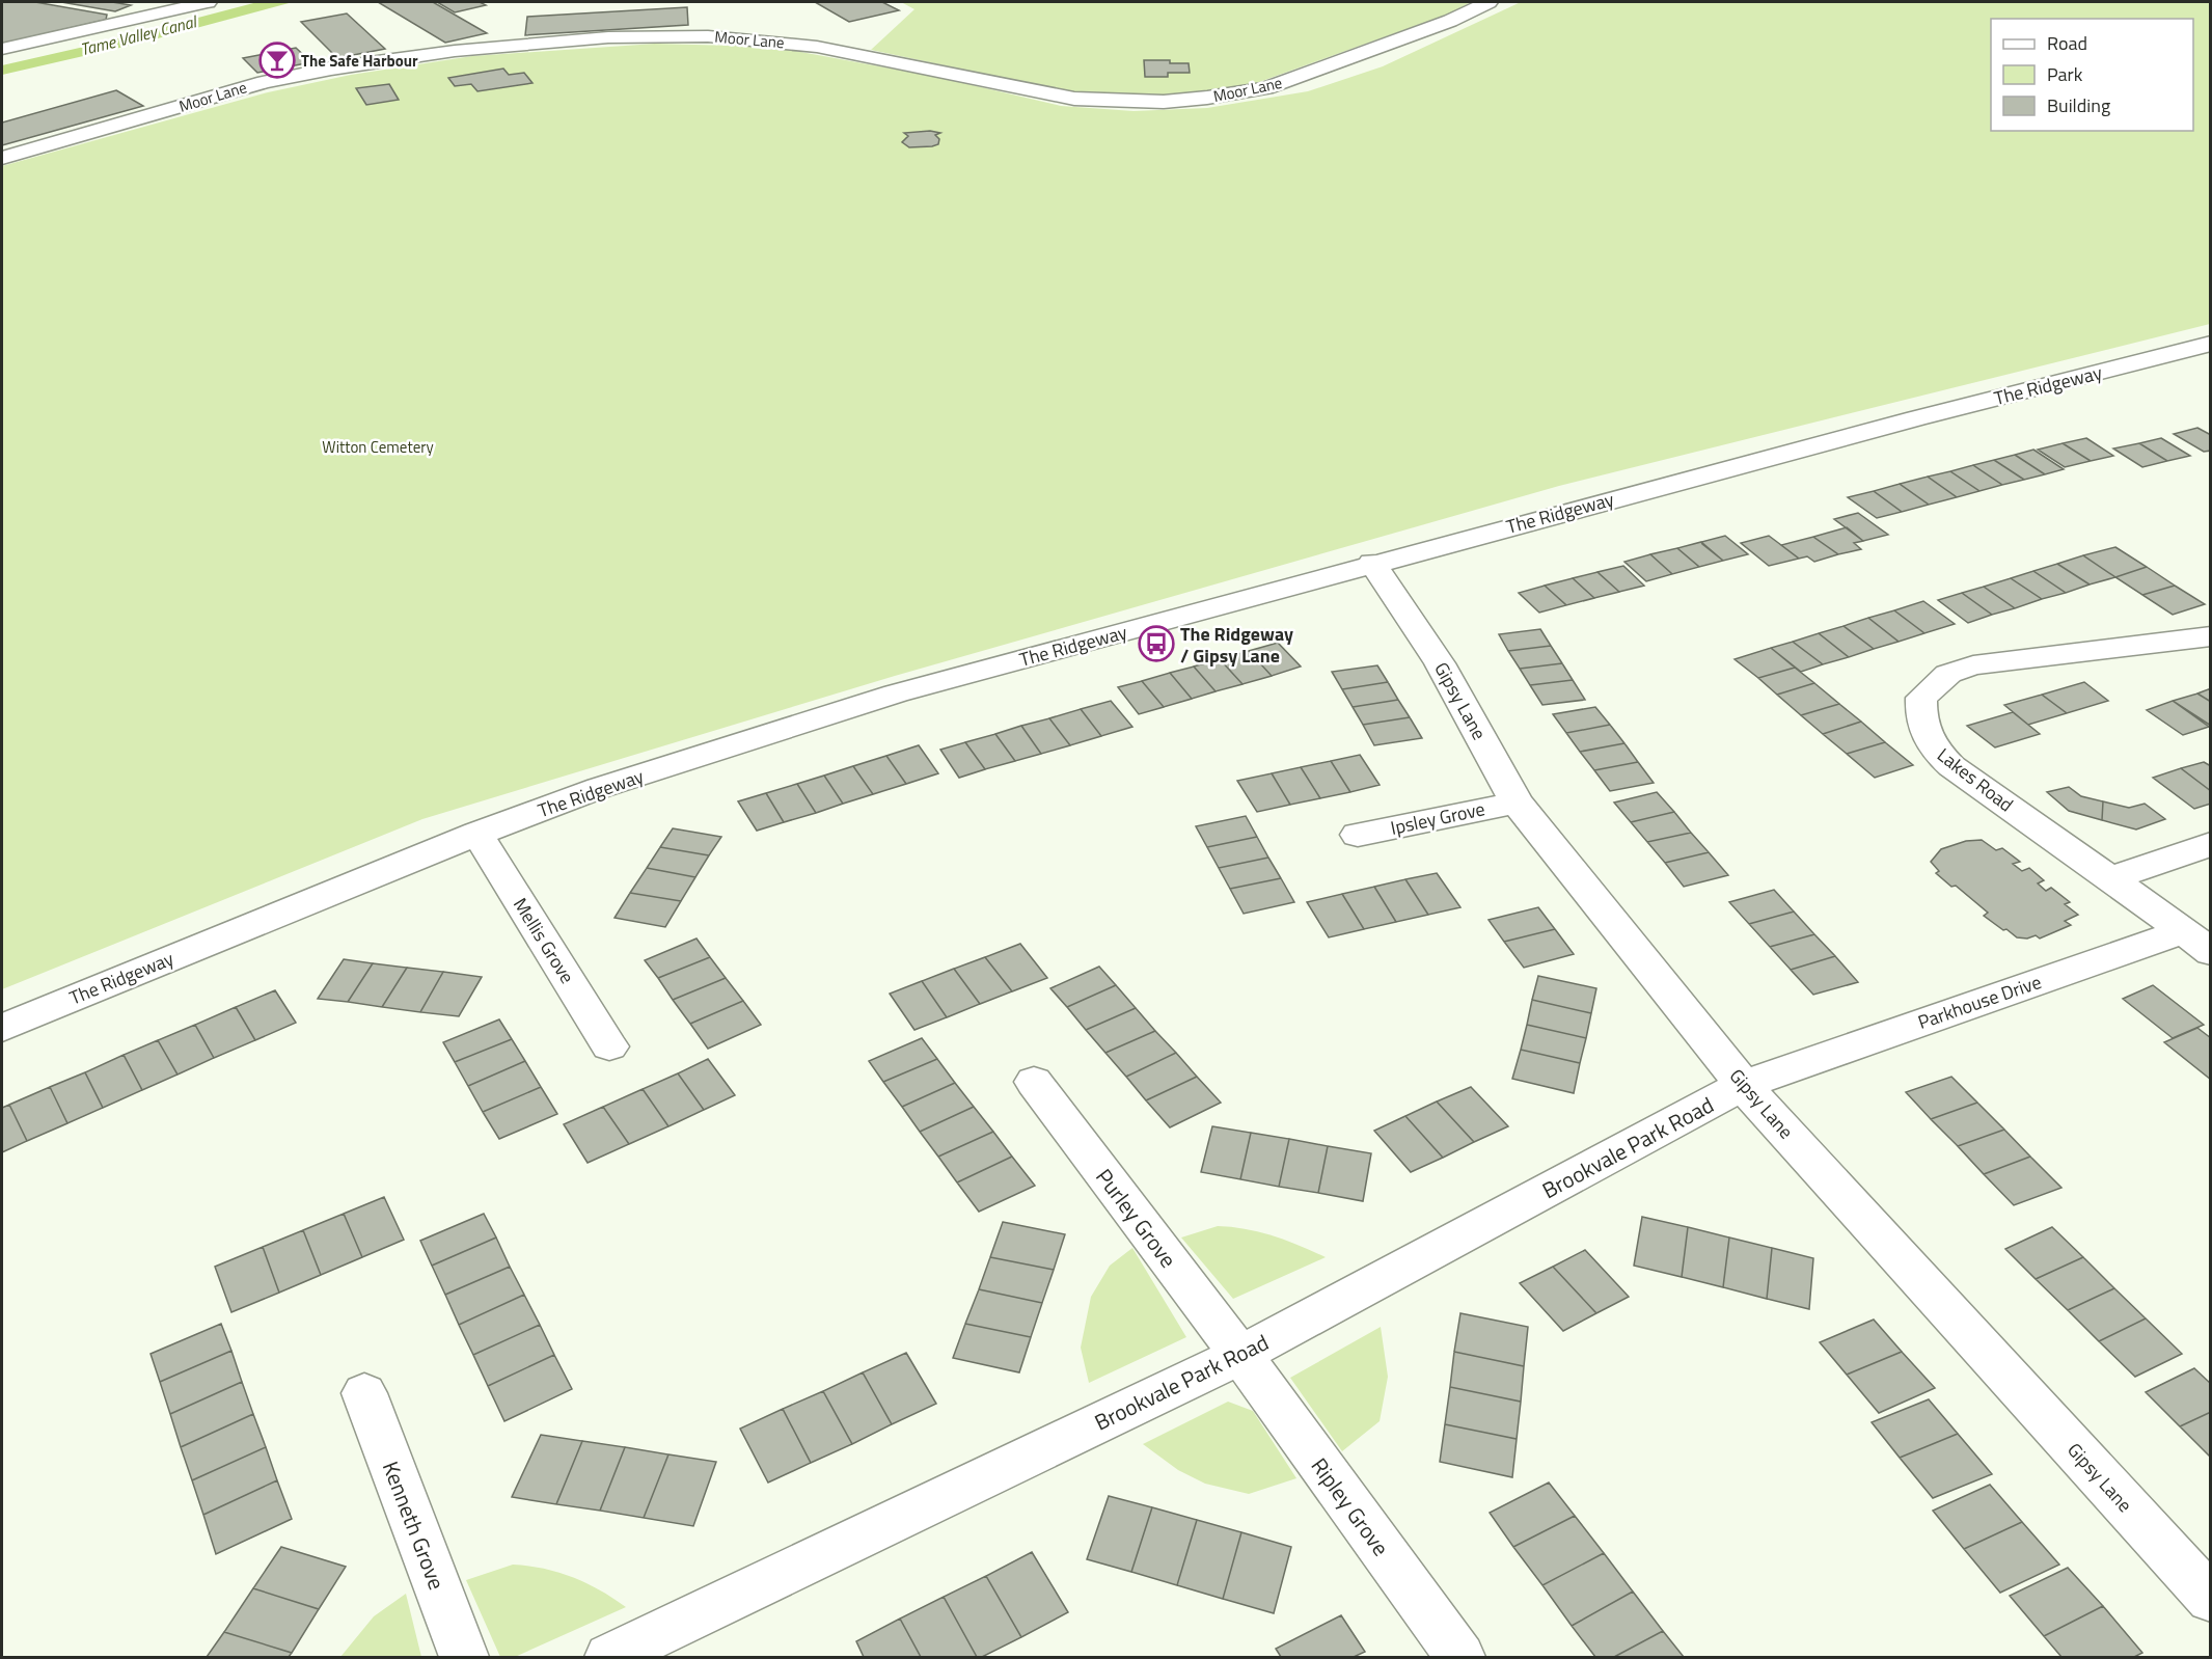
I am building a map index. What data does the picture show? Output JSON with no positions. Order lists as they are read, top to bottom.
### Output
{
  "streets": {
    "street": [
      "Moor Lane",
      "The Ridgeway",
      "Gipsy Lane",
      "Lakes Road",
      "Ipsley Grove",
      "Mellis Grove",
      "Parkhouse Drive",
      "Brookvale Park Road",
      "Purley Grove",
      "Ripley Grove",
      "Kenneth Grove"
    ]
  },
  "crossings": [
    ["The Ridgeway", "Gipsy Lane"],
    ["The Ridgeway", "Mellis Grove"],
    ["Gipsy Lane", "Ipsley Grove"],
    ["Gipsy Lane", "Parkhouse Drive"],
    ["Gipsy Lane", "Brookvale Park Road"],
    ["Lakes Road", "Parkhouse Drive"],
    ["Parkhouse Drive", "Brookvale Park Road"],
    ["Brookvale Park Road", "Purley Grove"],
    ["Brookvale Park Road", "Ripley Grove"],
    ["Purley Grove", "Ripley Grove"]
  ],
  "water": ["Tame Valley Canal"],
  "parks": ["Witton Cemetery"],
  "places": {
    "bar": ["The Safe Harbour"],
    "bus stop": ["The Ridgeway / Gipsy Lane"]
  },
  "legend": ["Road", "Park", "Building"]
}
